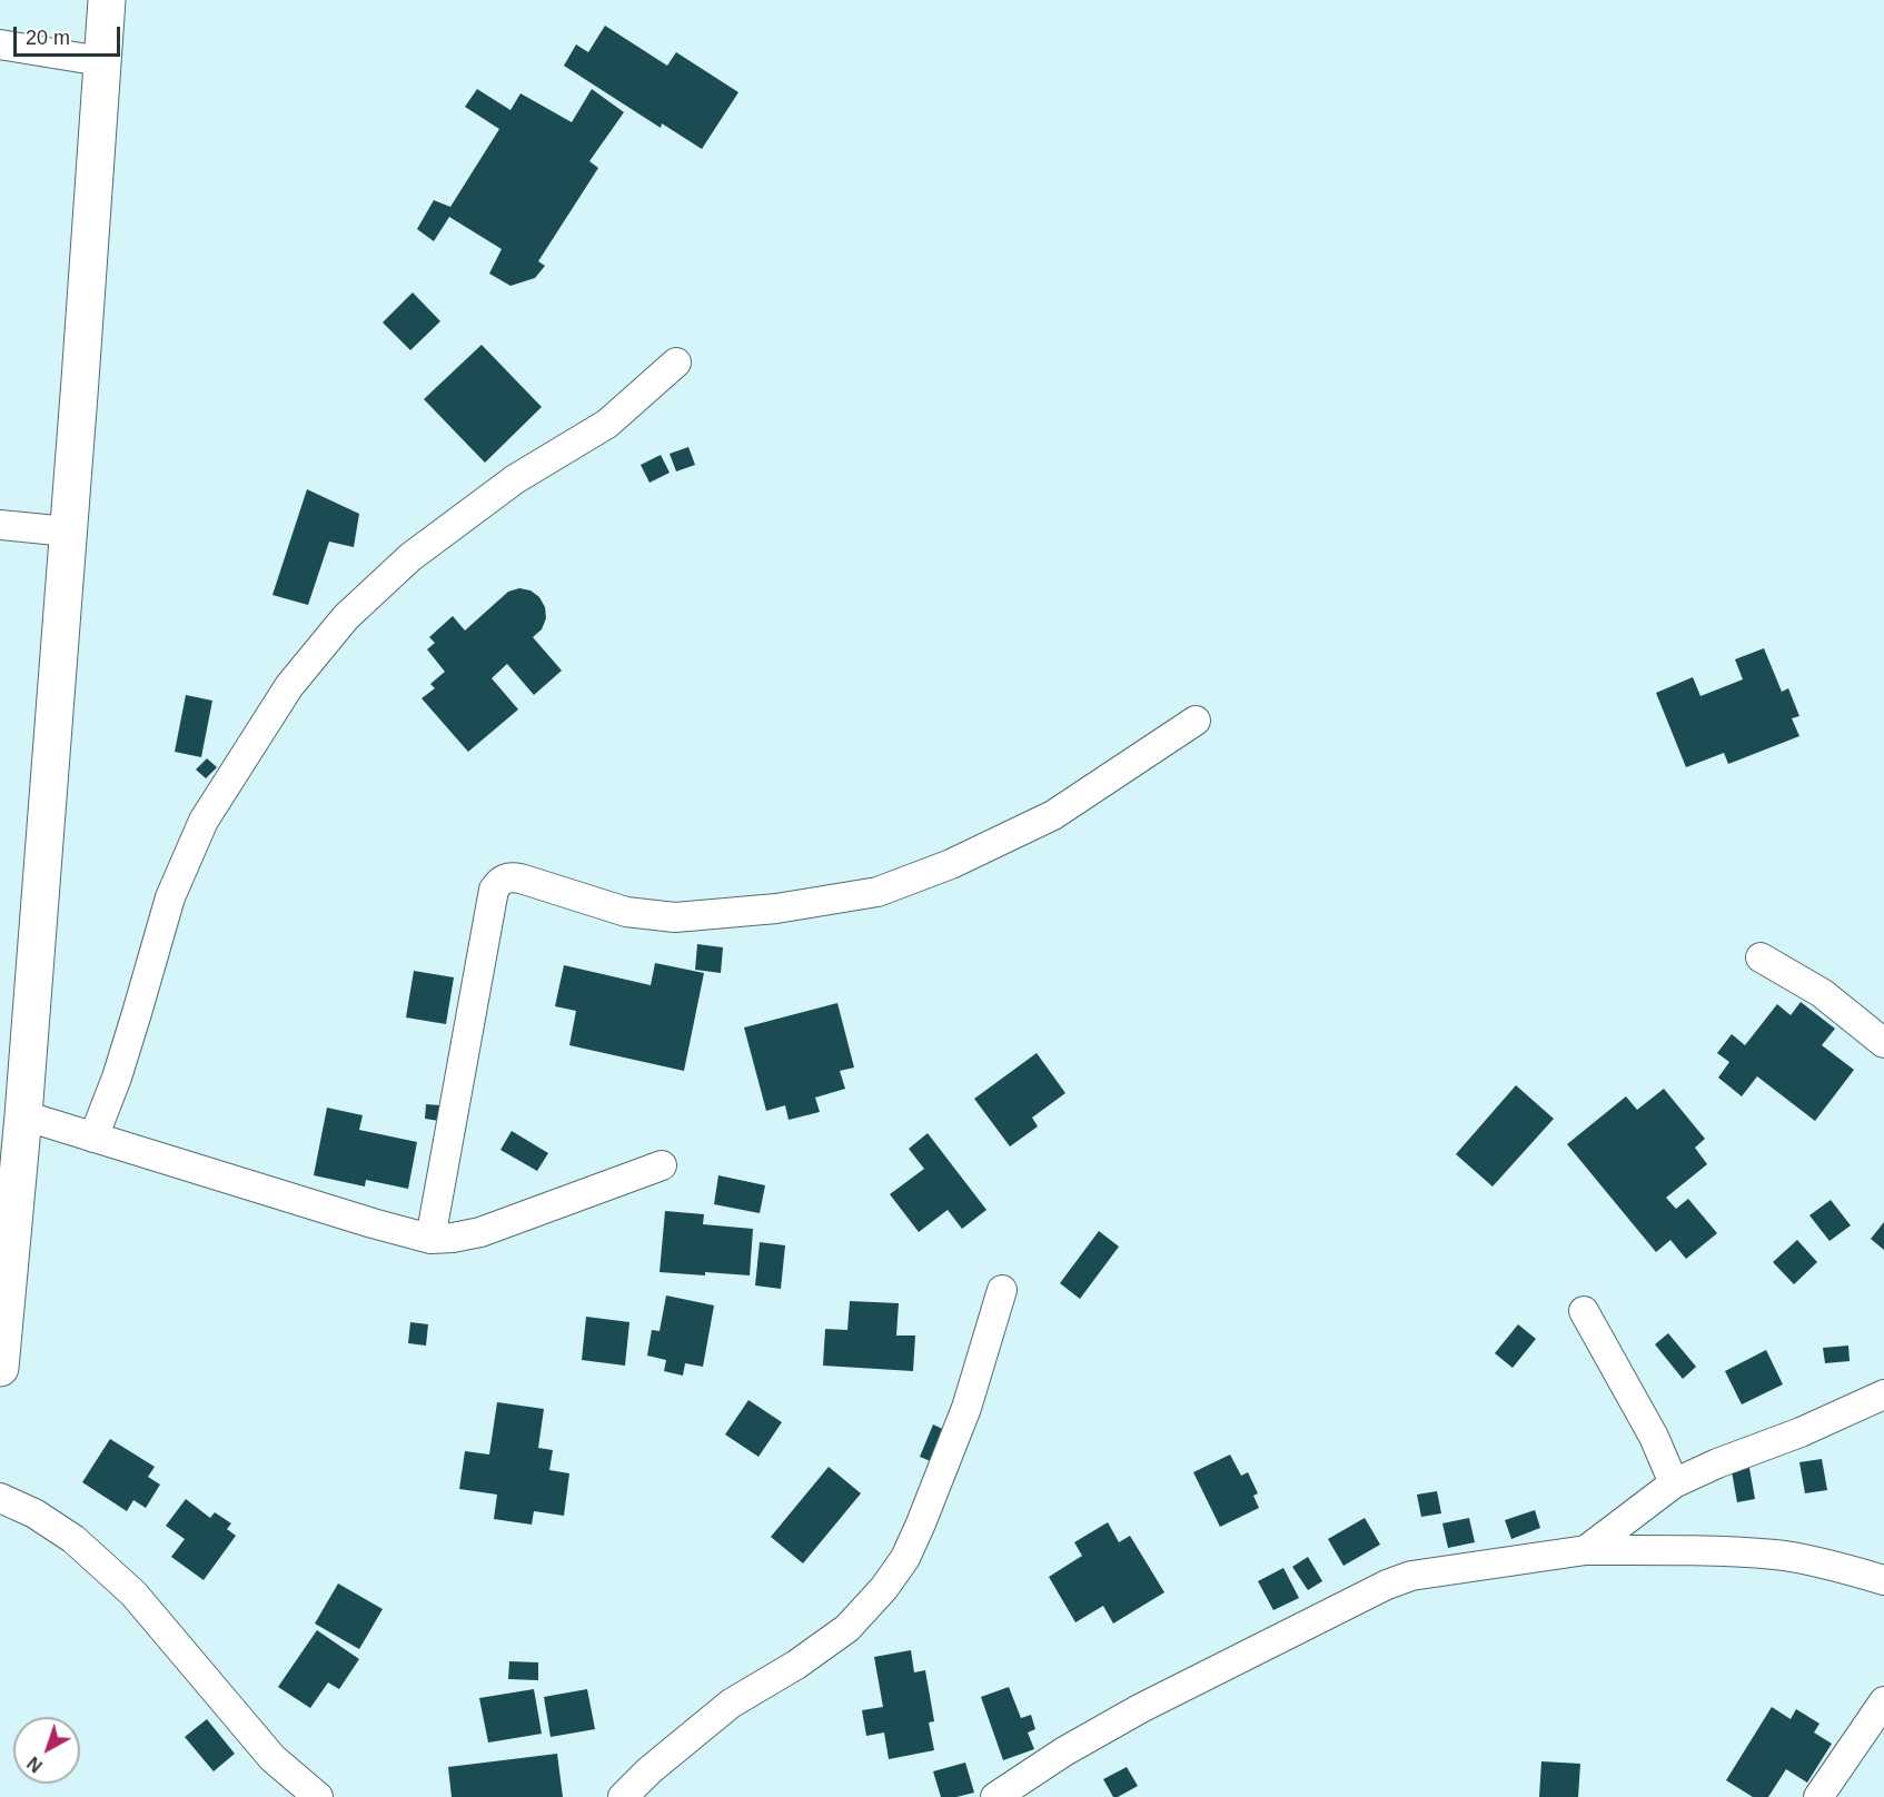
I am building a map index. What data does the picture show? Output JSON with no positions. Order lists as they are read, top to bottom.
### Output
{
  "scale_bar": "20 m",
  "north": "bottom left"
}
